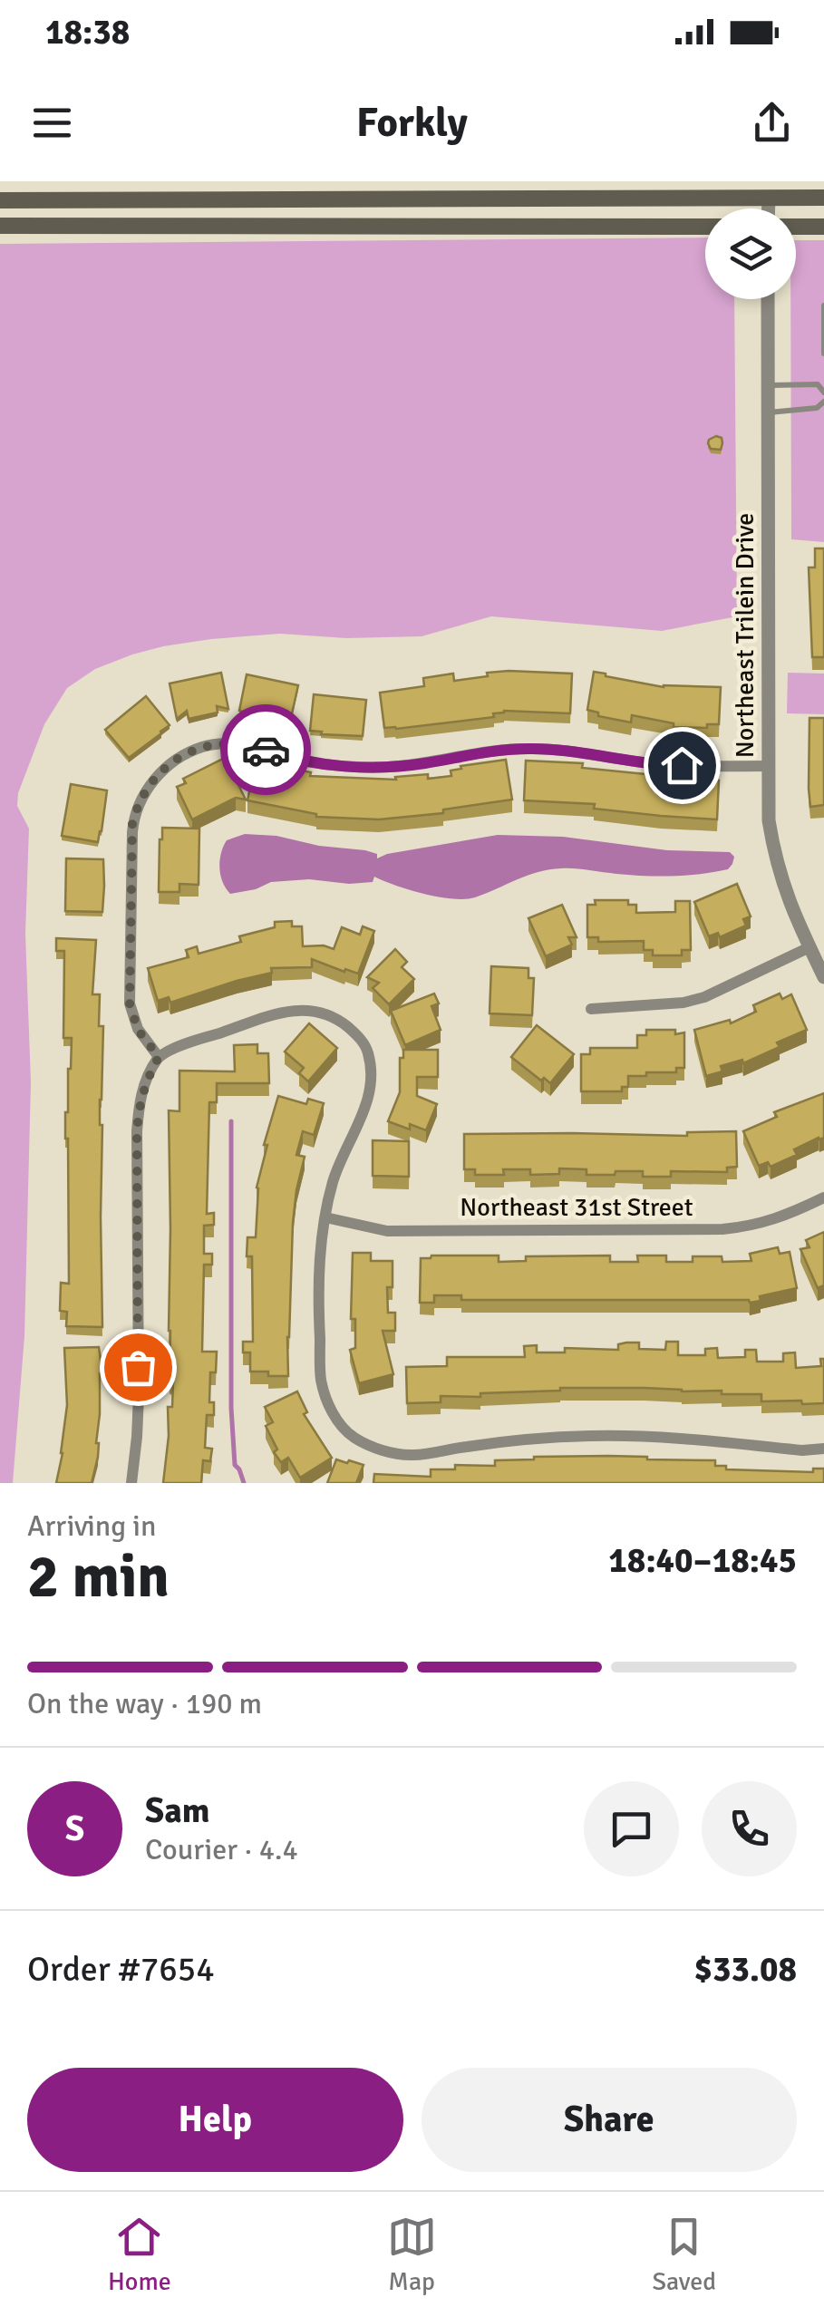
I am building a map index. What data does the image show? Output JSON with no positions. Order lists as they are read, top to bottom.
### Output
{
  "streets": {
    "street": ["Northeast Trilein Drive", "Northeast 31st Street"]
  },
  "page": {
    "status": "18:38",
    "header": "Forkly",
    "heading": ["2 min", "Arriving in", "18:40–18:45"],
    "panel": [
      "Sam",
      "Courier · 4.4",
      "Order #7654",
      "$33.08"
    ],
    "bar": "On the way · 190 m",
    "round": "S",
    "buttons": ["Help", "Share"],
    "tabs": ["Home", "Map", "Saved"]
  }
}
